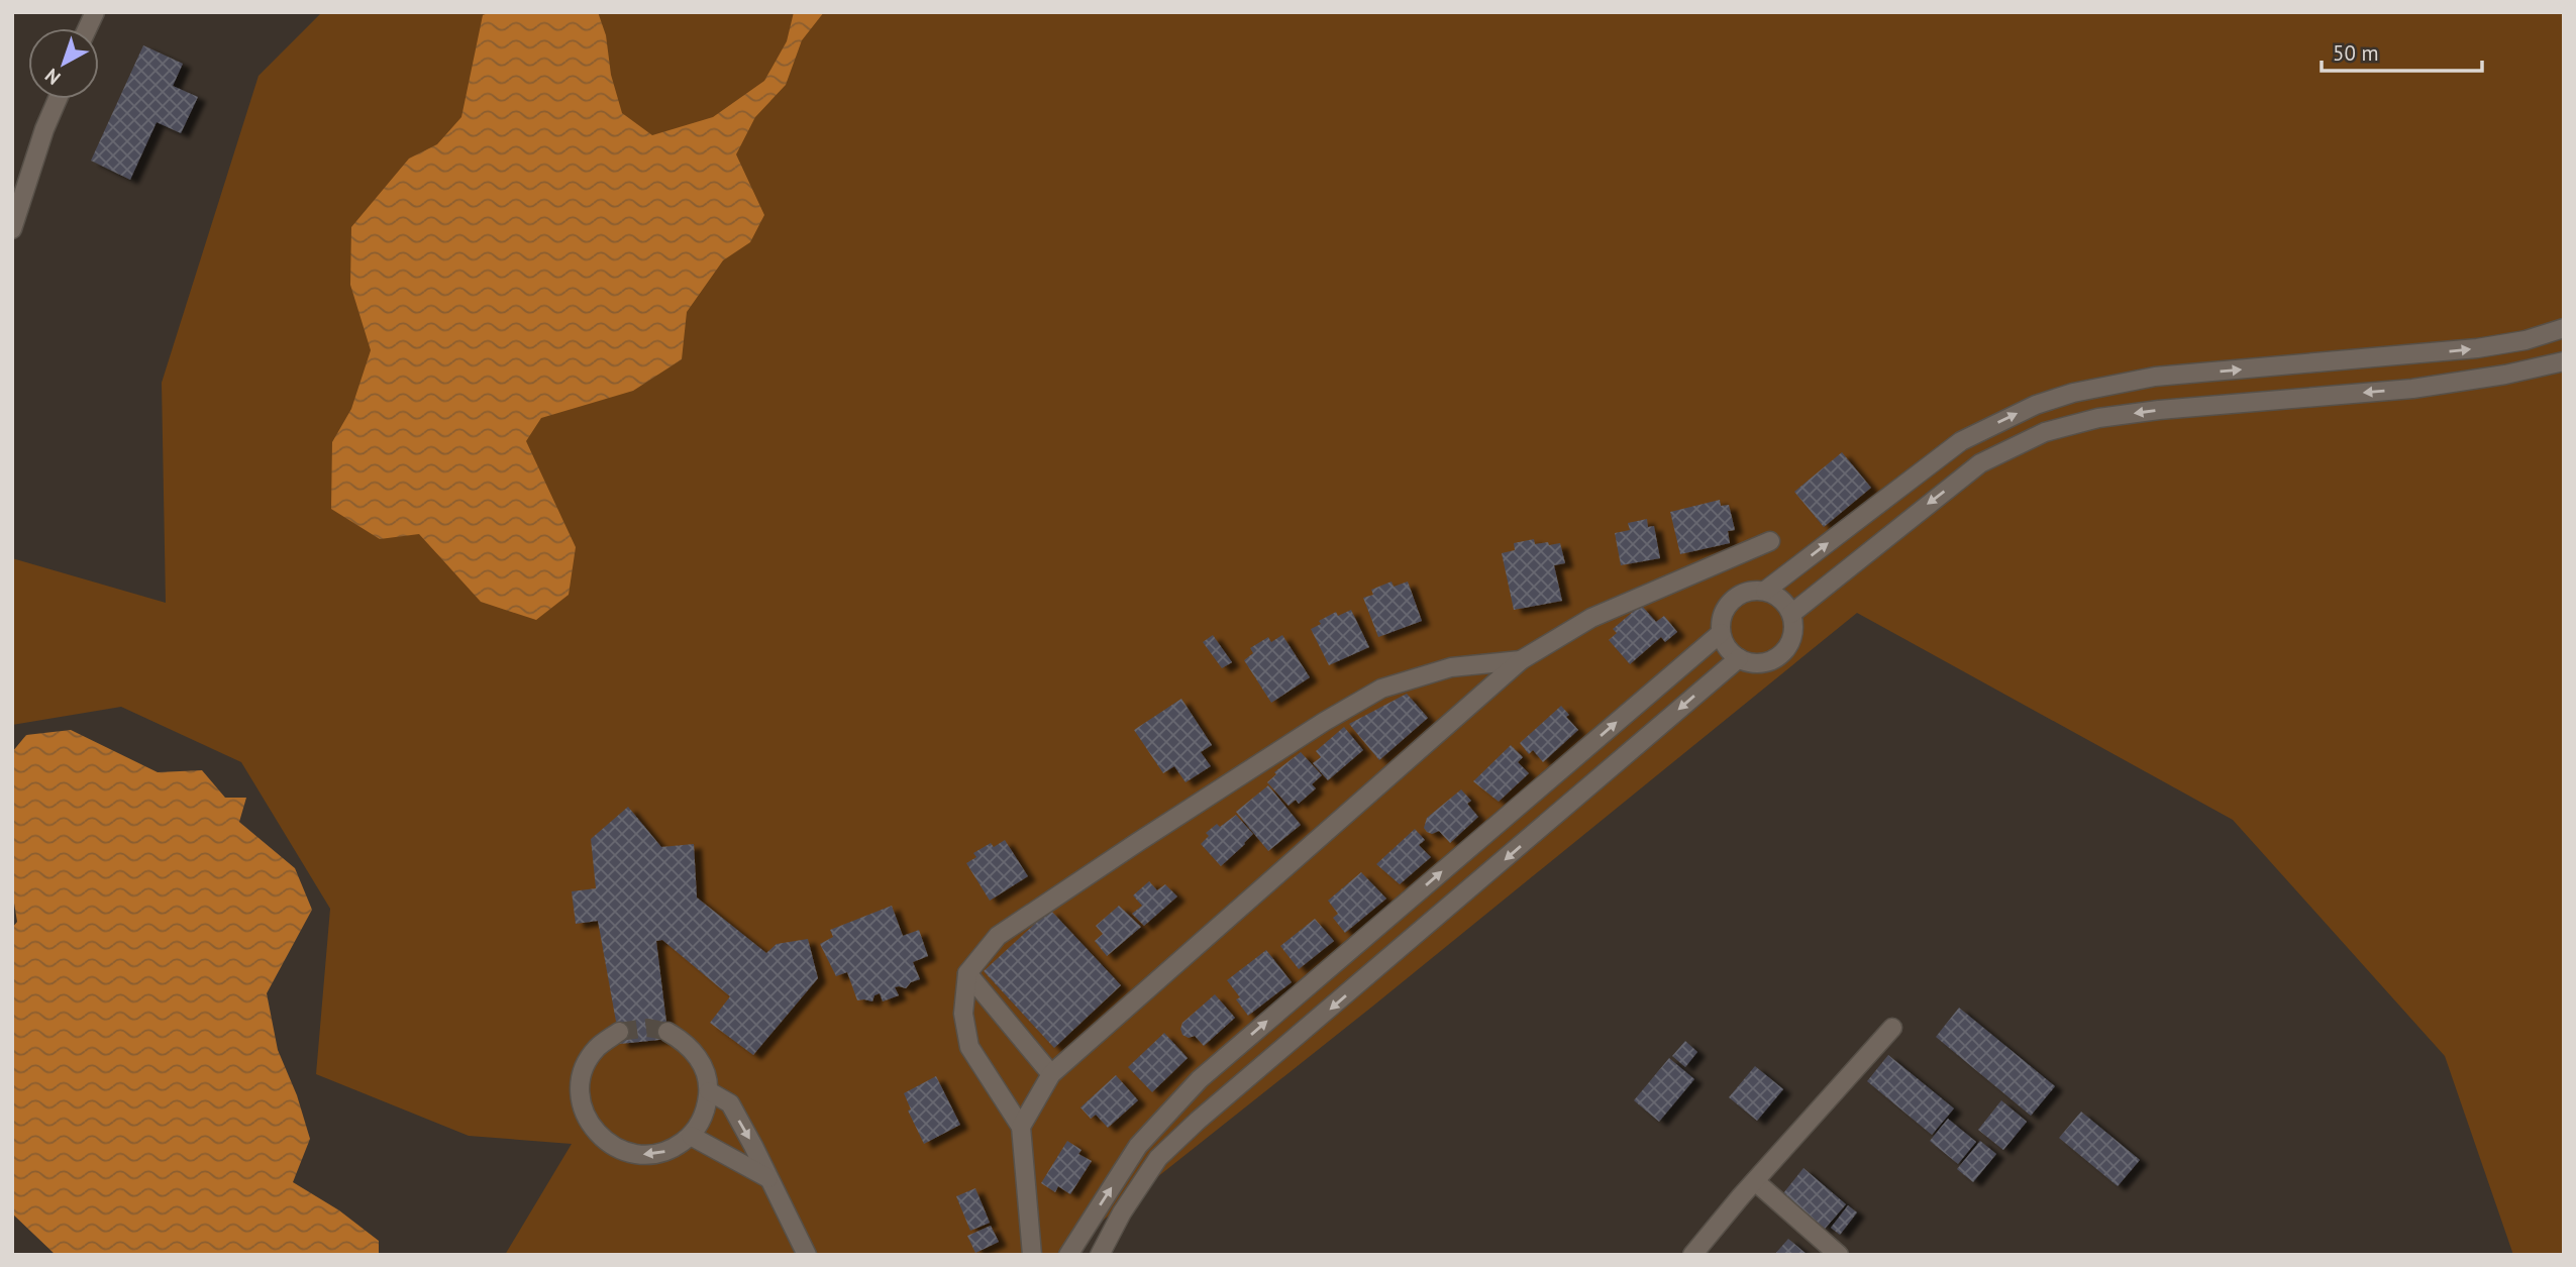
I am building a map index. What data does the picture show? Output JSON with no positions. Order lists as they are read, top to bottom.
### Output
{
  "scale_bar": "50 m",
  "north": "bottom left"
}
